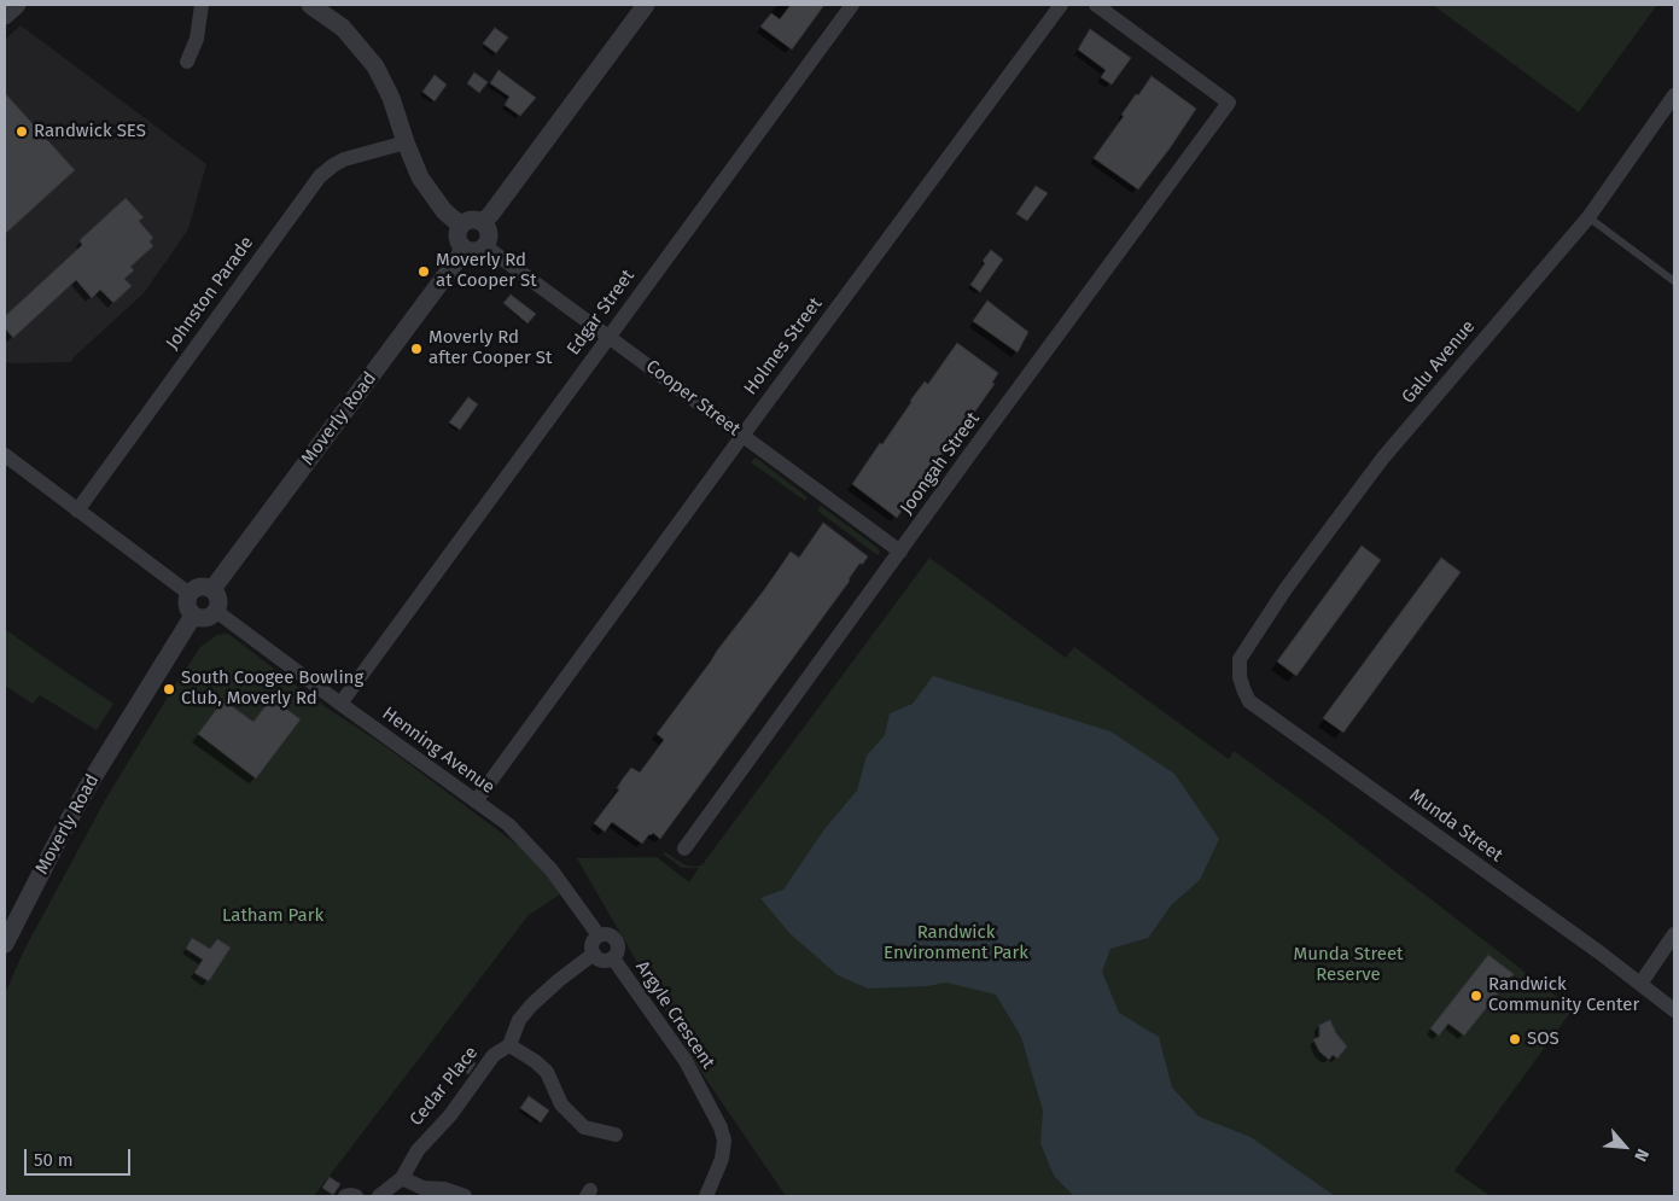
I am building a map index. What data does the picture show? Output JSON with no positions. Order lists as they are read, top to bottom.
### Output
{
  "streets": {
    "street": [
      "Johnston Parade",
      "Edgar Street",
      "Holmes Street",
      "Galu Avenue",
      "Cooper Street",
      "Moverly Road",
      "Joongah Street",
      "Henning Avenue",
      "Munda Street",
      "Argyle Crescent",
      "Cedar Place"
    ]
  },
  "crossings": [
    ["Edgar Street", "Cooper Street"],
    ["Edgar Street", "Henning Avenue"],
    ["Holmes Street", "Cooper Street"],
    ["Holmes Street", "Henning Avenue"],
    ["Galu Avenue", "Munda Street"],
    ["Cooper Street", "Moverly Road"],
    ["Cooper Street", "Joongah Street"],
    ["Moverly Road", "Henning Avenue"],
    ["Henning Avenue", "Argyle Crescent"],
    ["Henning Avenue", "Cedar Place"],
    ["Argyle Crescent", "Cedar Place"]
  ],
  "parks": ["Latham Park", "Randwick Environment Park", "Munda Street Reserve"],
  "places": [
    "Randwick SES",
    "Moverly Rd at Cooper St",
    "Moverly Rd after Cooper St",
    "South Coogee Bowling Club, Moverly Rd",
    "Randwick Community Center",
    "SOS"
  ],
  "scale_bar": "50 m",
  "north": "bottom right"
}
